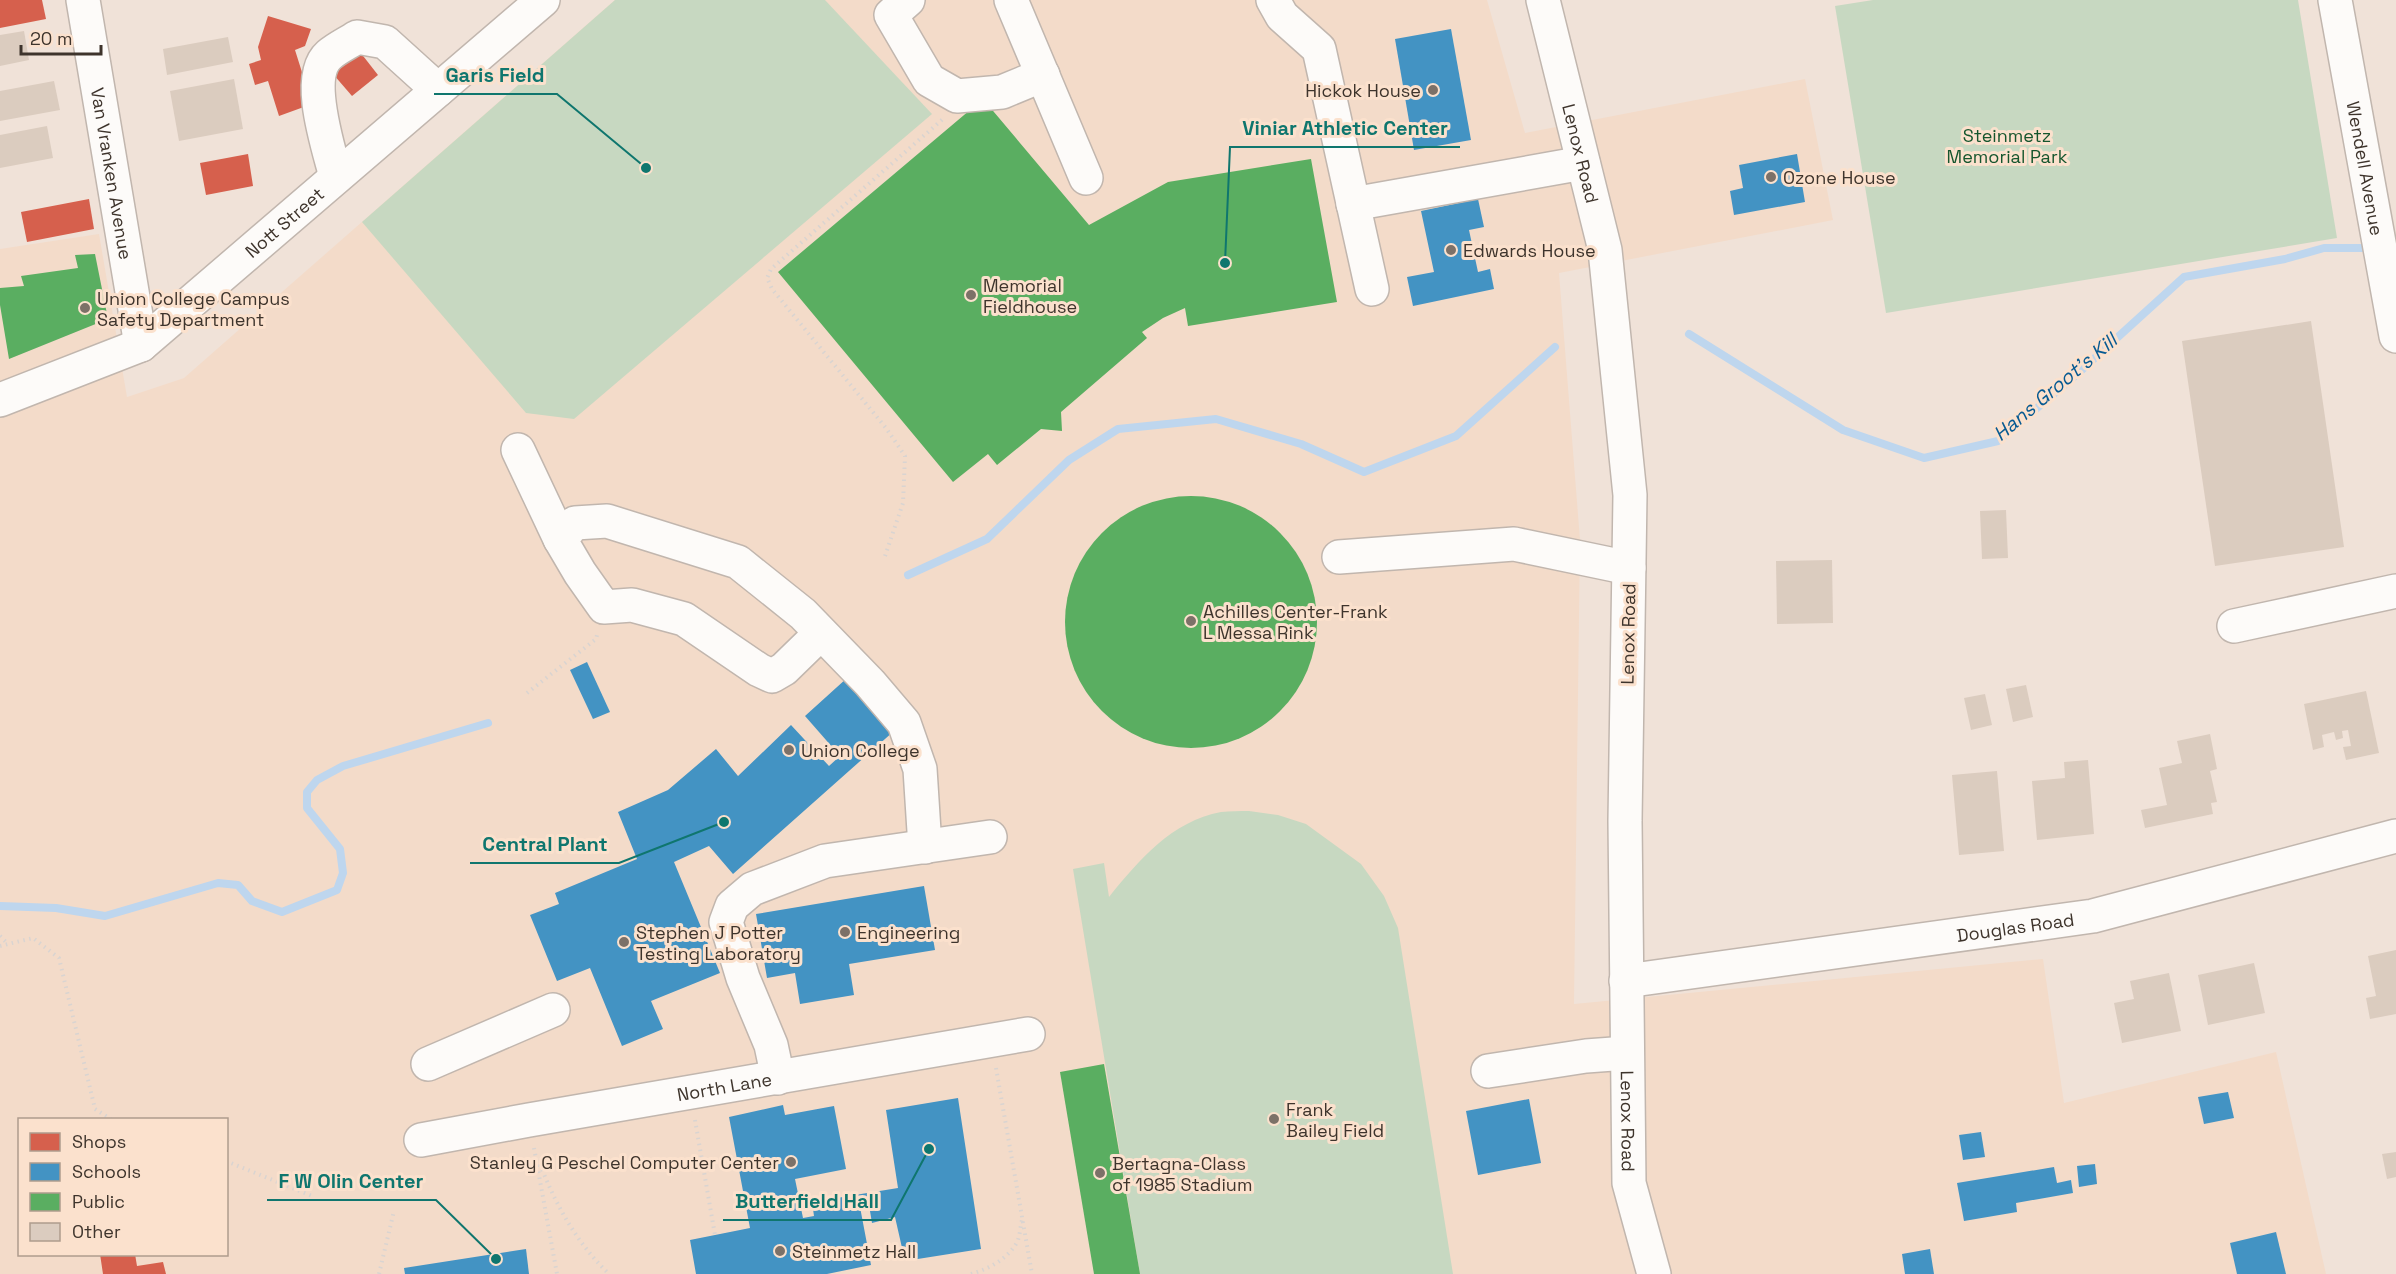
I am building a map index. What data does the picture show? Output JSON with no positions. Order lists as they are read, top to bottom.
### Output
{
  "streets": {
    "street": [
      "Lenox Road",
      "Wendell Avenue",
      "Van Vranken Avenue",
      "Nott Street",
      "Douglas Road",
      "North Lane"
    ]
  },
  "crossings": [
    ["Lenox Road", "Douglas Road"],
    ["Van Vranken Avenue", "Nott Street"]
  ],
  "water": ["Hans Groot's Kill"],
  "parks": ["Steinmetz Memorial Park"],
  "places": [
    "Hickok House",
    "Garis Field",
    "Ozone House",
    "Edwards House",
    "Viniar Athletic Center",
    "Memorial Fieldhouse",
    "Union College Campus Safety Department",
    "Achilles Center-Frank L Messa Rink",
    "Union College",
    "Central Plant",
    "Engineering",
    "Stephen J Potter Testing Laboratory",
    "Frank Bailey Field",
    "Butterfield Hall",
    "Stanley G Peschel Computer Center",
    "Bertagna-Class of 1985 Stadium",
    "Steinmetz Hall",
    "F W Olin Center"
  ],
  "legend": [
    "Shops",
    "Schools",
    "Public",
    "Other"
  ],
  "scale_bar": "20 m"
}
